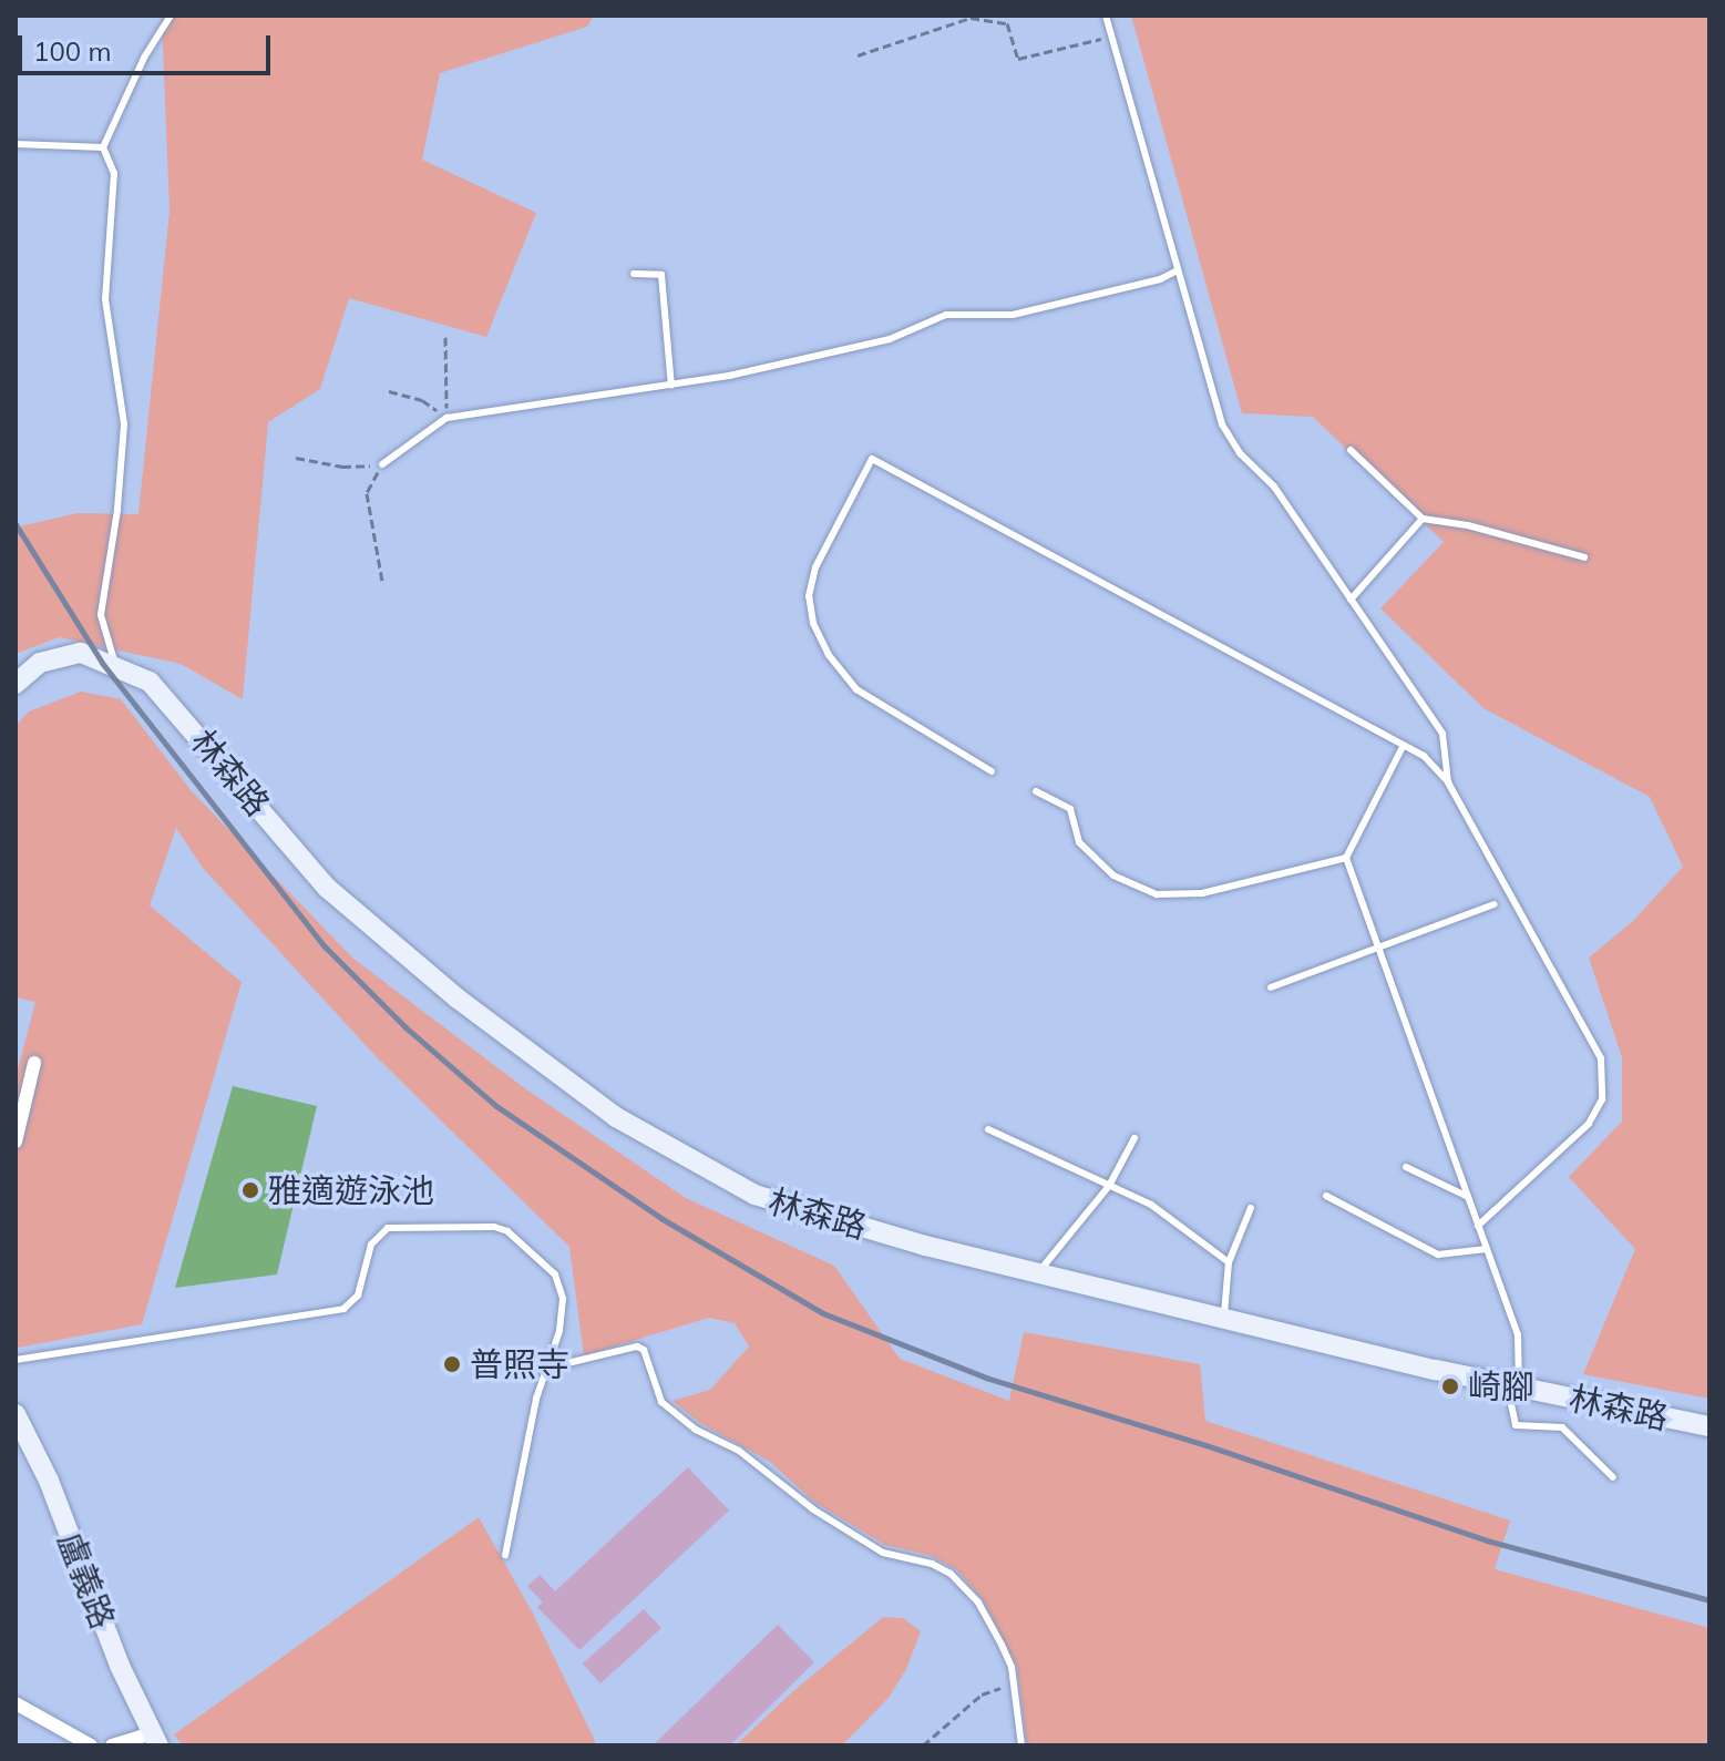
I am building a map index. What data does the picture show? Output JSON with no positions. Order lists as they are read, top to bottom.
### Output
{
  "streets": {
    "main road": ["林森路", "盧義路"]
  },
  "places": ["雅適遊泳池", "普照寺", "崎腳"],
  "scale_bar": "100 m"
}
